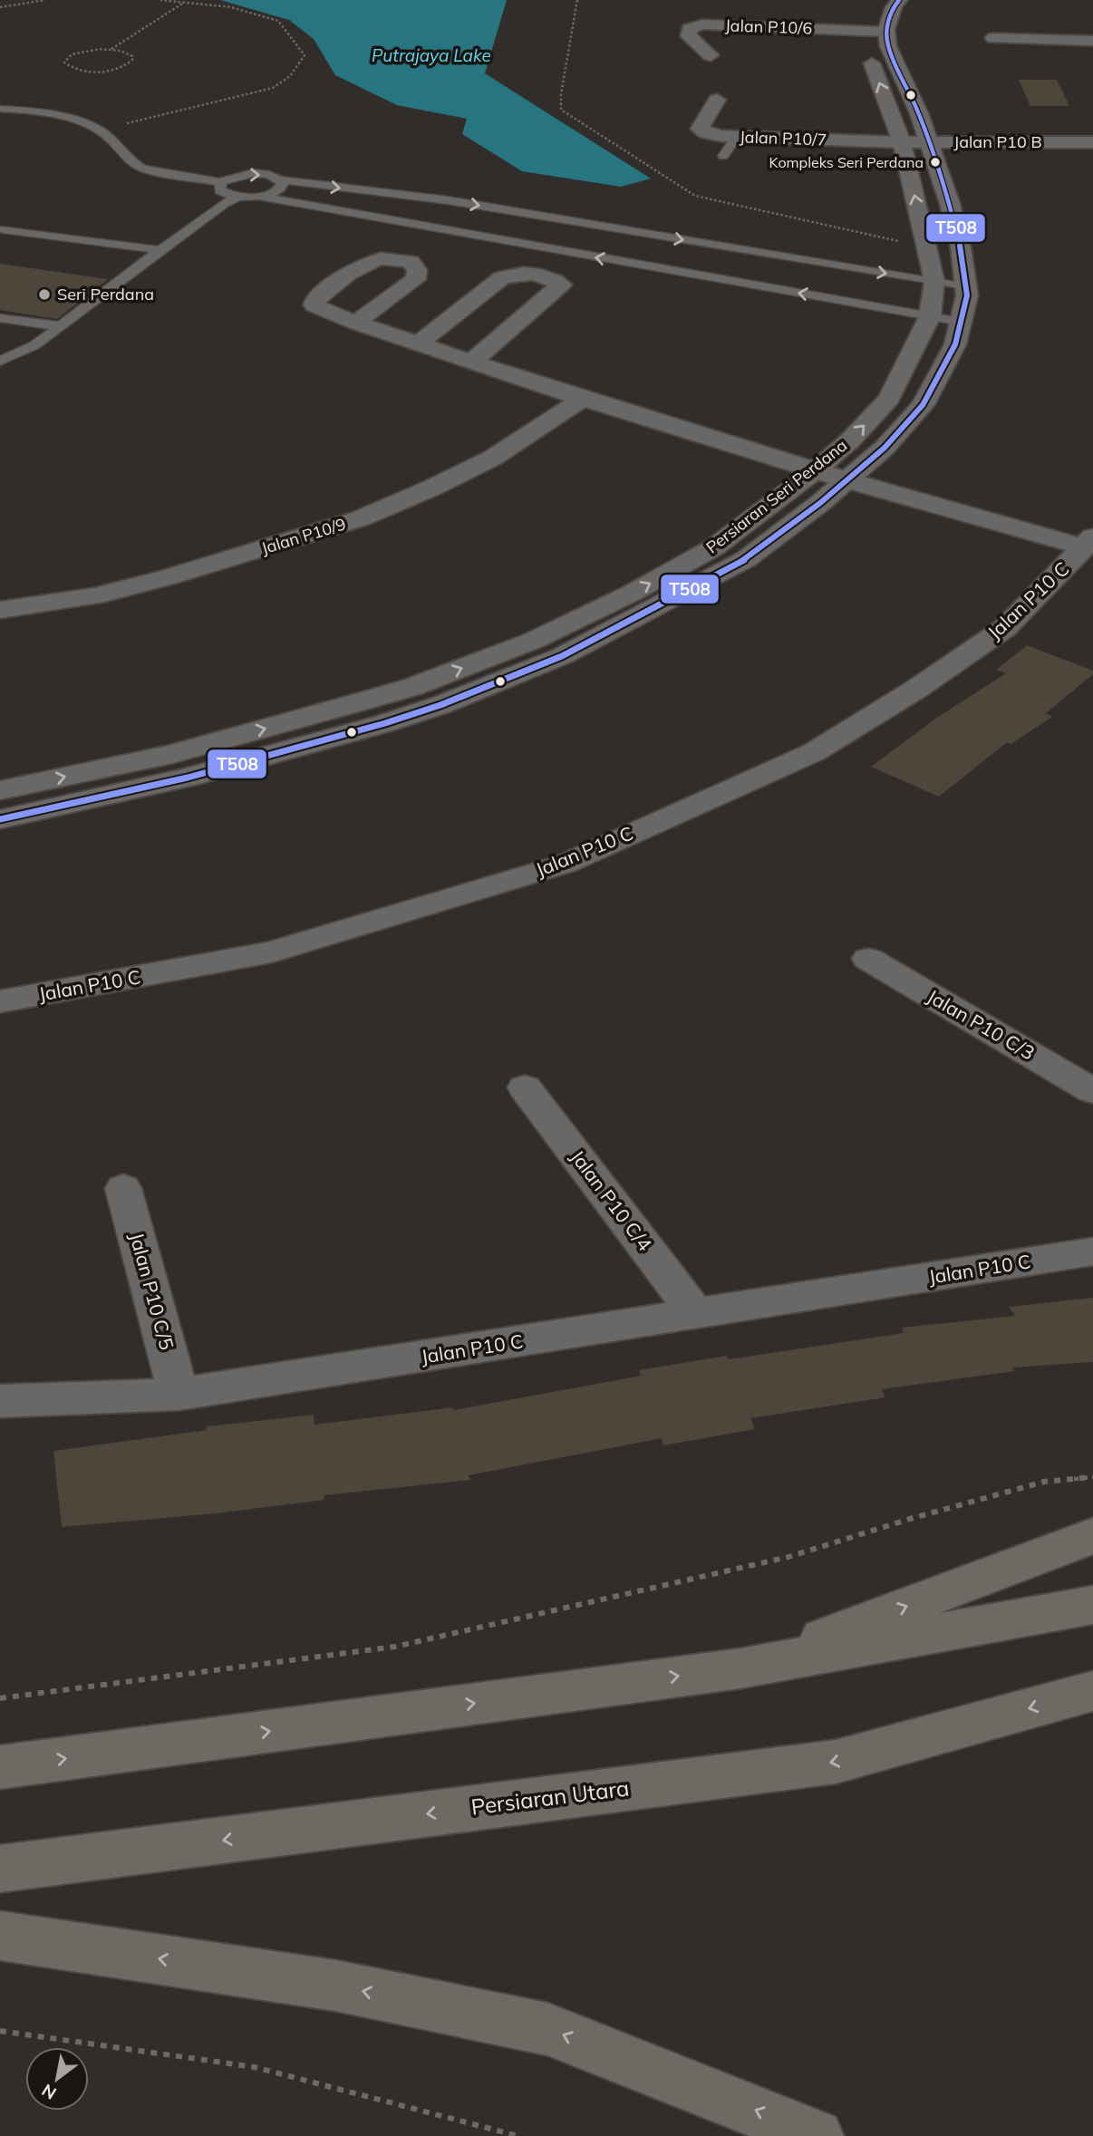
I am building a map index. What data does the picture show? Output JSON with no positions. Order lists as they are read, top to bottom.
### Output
{
  "streets": {
    "main road": ["Persiaran Utara"],
    "street": [
      "Jalan P10/6",
      "Jalan P10/7",
      "Jalan P10 B",
      "Persiaran Seri Perdana",
      "Jalan P10/9",
      "Jalan P10 C",
      "Jalan P10 C/3",
      "Jalan P10 C/4",
      "Jalan P10 C/5"
    ]
  },
  "crossings": [
    ["Jalan P10/6", "Persiaran Seri Perdana"],
    ["Jalan P10/7", "Jalan P10 B"],
    ["Jalan P10/7", "Persiaran Seri Perdana"],
    ["Jalan P10 B", "Persiaran Seri Perdana"],
    ["Jalan P10 C", "Jalan P10 C/4"],
    ["Jalan P10 C", "Jalan P10 C/5"]
  ],
  "water": ["Putrajaya Lake"],
  "places": ["Kompleks Seri Perdana", "Seri Perdana"],
  "lines": ["transit line T508"],
  "north": "bottom left"
}
